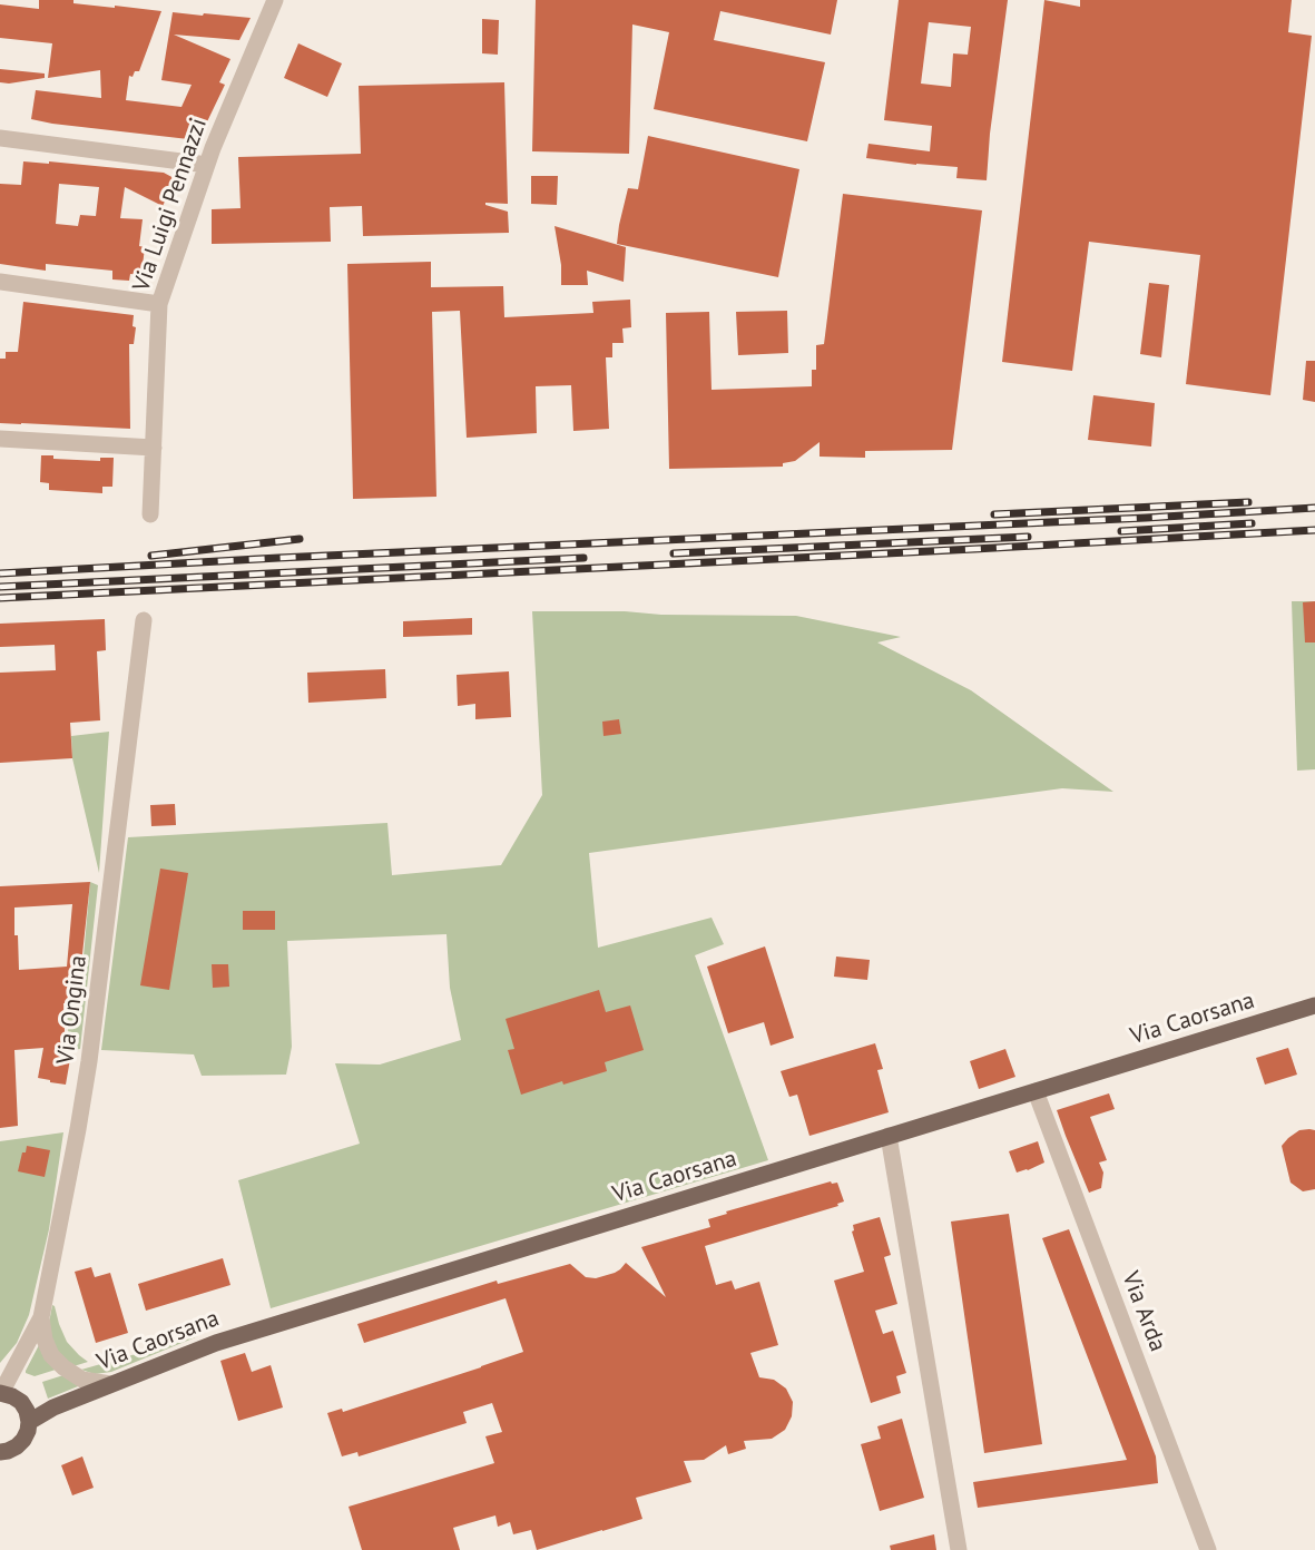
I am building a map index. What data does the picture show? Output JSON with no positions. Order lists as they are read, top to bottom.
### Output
{
  "streets": {
    "main road": ["Via Caorsana"],
    "street": ["Via Luigi Pennazzi", "Via Ongina", "Via Arda"]
  },
  "crossings": [
    ["Via Caorsana", "Via Arda"]
  ]
}
